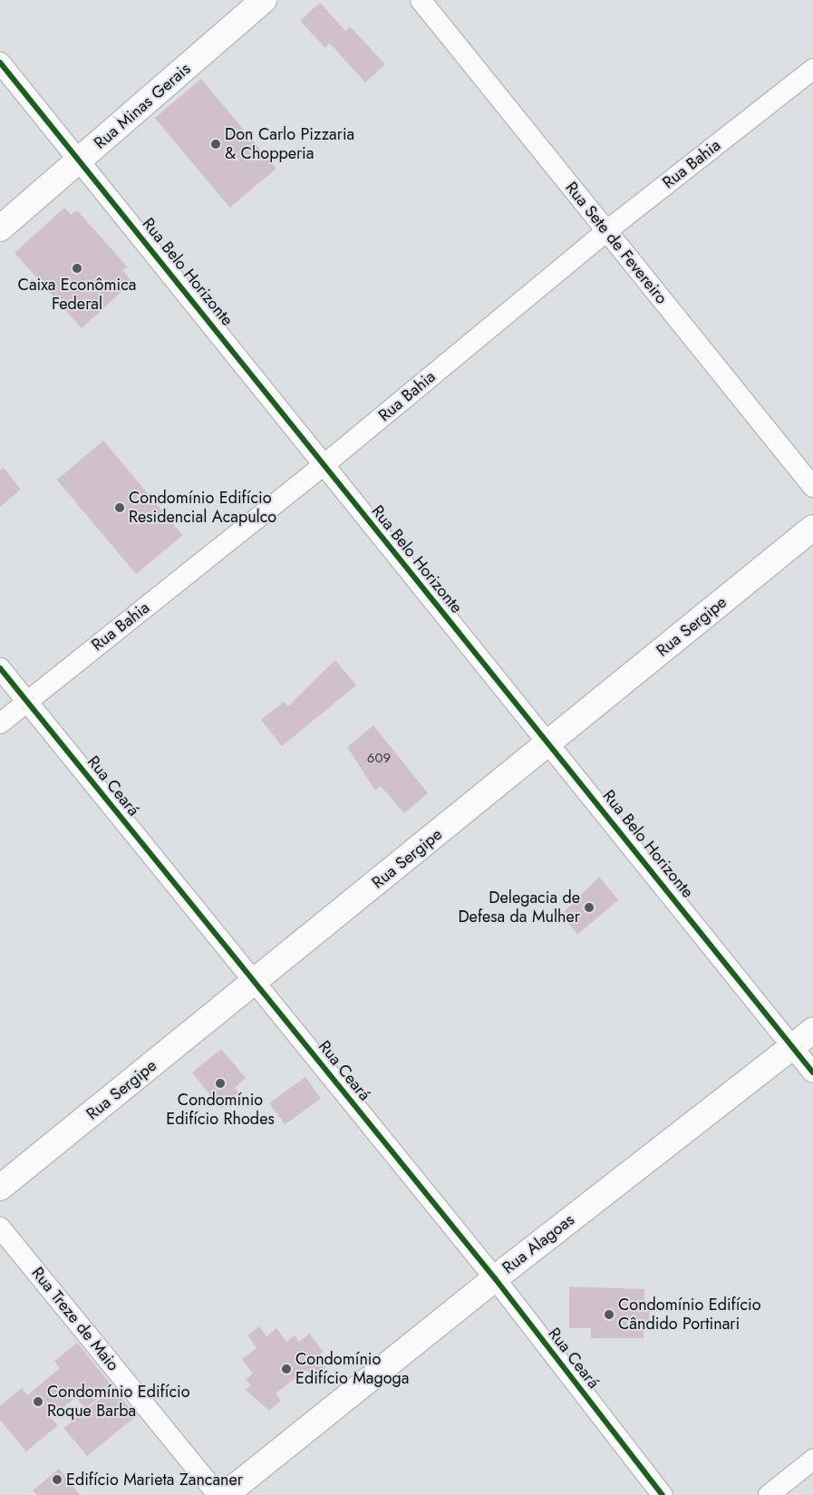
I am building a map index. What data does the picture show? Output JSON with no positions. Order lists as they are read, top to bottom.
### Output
{
  "streets": {
    "street": [
      "Rua Minas Gerais",
      "Rua Bahia",
      "Rua Sete de Fevereiro",
      "Rua Belo Horizonte",
      "Rua Sergipe",
      "Rua Ceará",
      "Rua Alagoas",
      "Rua Treze de Maio"
    ]
  },
  "crossings": [
    ["Rua Minas Gerais", "Rua Belo Horizonte"],
    ["Rua Bahia", "Rua Sete de Fevereiro"],
    ["Rua Bahia", "Rua Belo Horizonte"],
    ["Rua Bahia", "Rua Ceará"],
    ["Rua Belo Horizonte", "Rua Sergipe"],
    ["Rua Belo Horizonte", "Rua Alagoas"],
    ["Rua Sergipe", "Rua Ceará"],
    ["Rua Ceará", "Rua Alagoas"]
  ],
  "places": [
    "Don Carlo Pizzaria & Chopperia",
    "Caixa Econômica Federal",
    "Condomínio Edifício Residencial Acapulco",
    "Delegacia de Defesa da Mulher",
    "Condomínio Edifício Rhodes",
    "Condomínio Edifício Cândido Portinari",
    "Condomínio Edifício Magoga",
    "Condomínio Edifício Roque Barba",
    "Edifício Marieta Zancaner"
  ],
  "house_numbers": ["609"]
}
